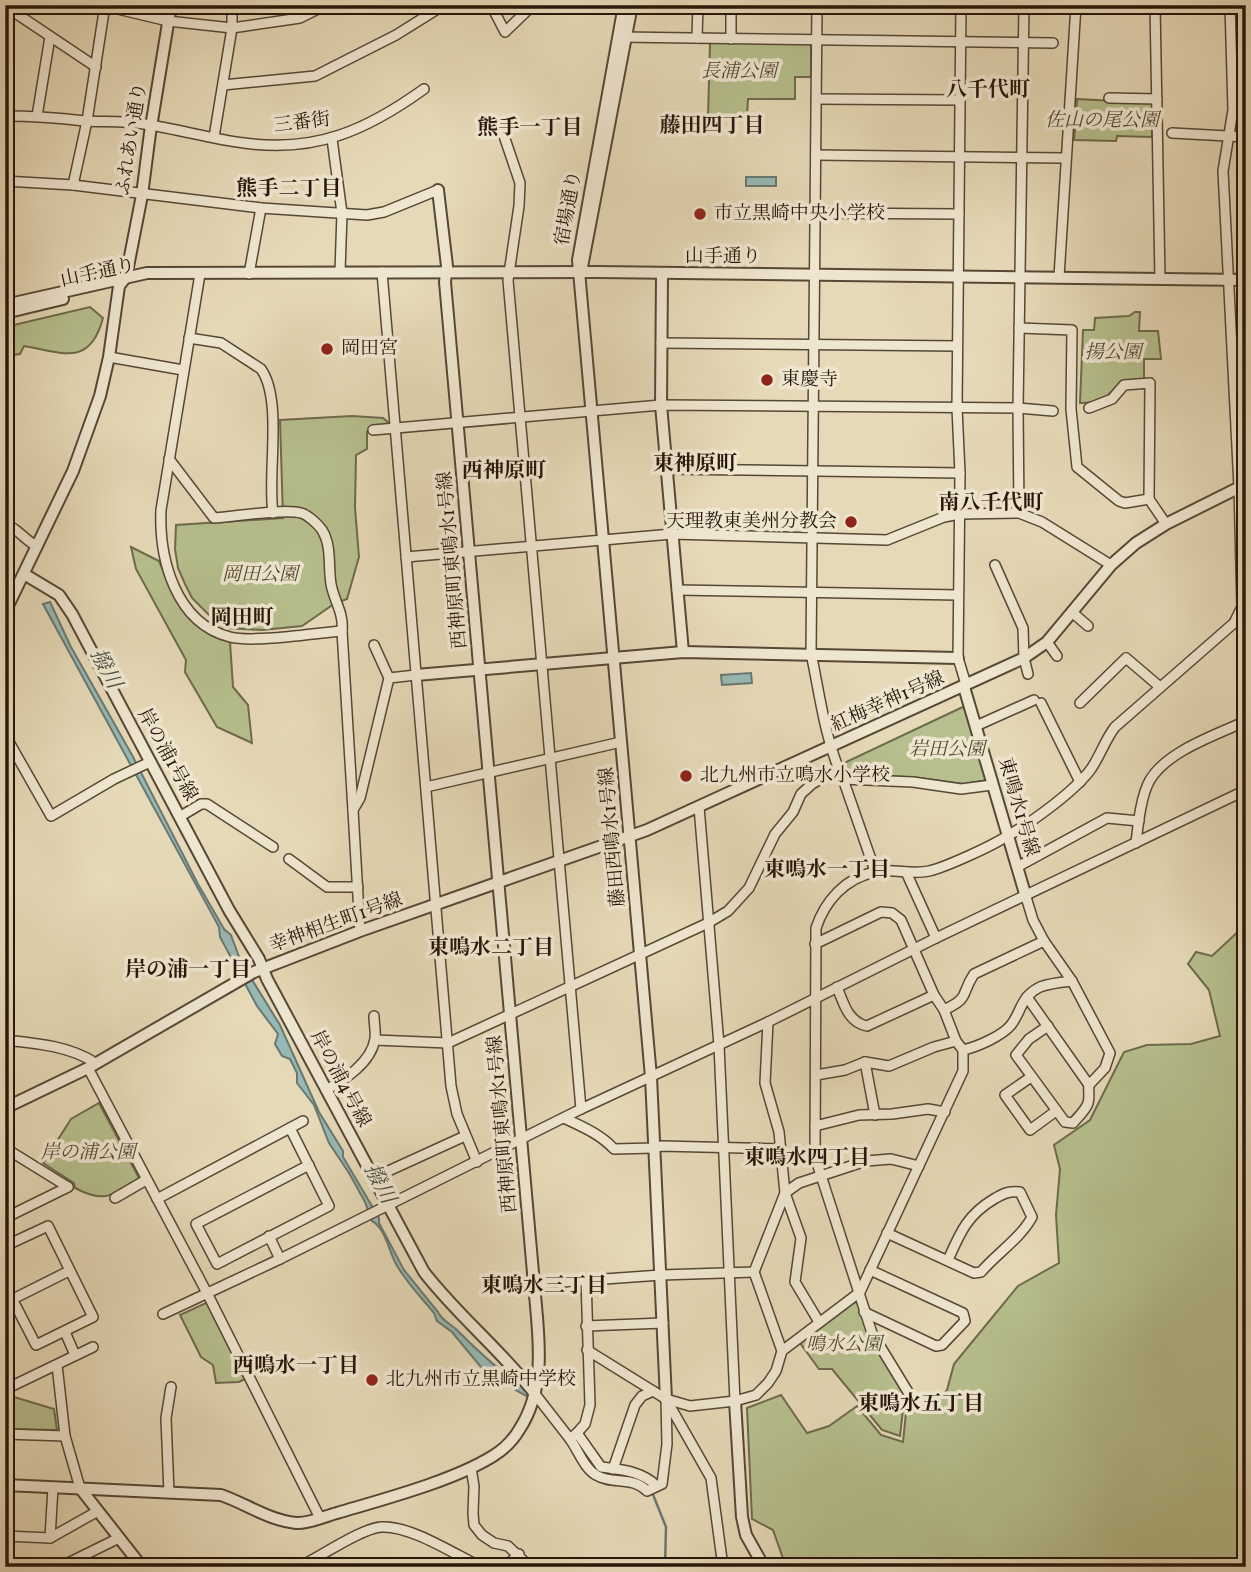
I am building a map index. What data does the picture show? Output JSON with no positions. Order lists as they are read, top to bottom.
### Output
{
  "streets": {
    "street": [
      "三番街",
      "ふれあい通り",
      "宿場通り",
      "山手通り",
      "西神原町東鳴水1号線",
      "紅梅幸神1号線",
      "岸の浦1号線",
      "東鳴水1号線",
      "藤田西鳴水1号線",
      "幸神相生町1号線",
      "岸の浦4号線"
    ]
  },
  "crossings": [
    ["三番街", "ふれあい通り"],
    ["ふれあい通り", "山手通り"],
    ["ふれあい通り", "岸の浦1号線"],
    ["宿場通り", "山手通り"],
    ["宿場通り", "藤田西鳴水1号線"],
    ["山手通り", "西神原町東鳴水1号線"],
    ["山手通り", "藤田西鳴水1号線"],
    ["西神原町東鳴水1号線", "紅梅幸神1号線"],
    ["西神原町東鳴水1号線", "幸神相生町1号線"],
    ["西神原町東鳴水1号線", "岸の浦4号線"],
    ["紅梅幸神1号線", "東鳴水1号線"],
    ["紅梅幸神1号線", "藤田西鳴水1号線"],
    ["紅梅幸神1号線", "幸神相生町1号線"],
    ["岸の浦1号線", "幸神相生町1号線"],
    ["岸の浦1号線", "岸の浦4号線"],
    ["幸神相生町1号線", "岸の浦4号線"]
  ],
  "districts": [
    "八千代町",
    "藤田四丁目",
    "熊手一丁目",
    "熊手二丁目",
    "東神原町",
    "西神原町",
    "南八千代町",
    "岡田町",
    "東鳴水一丁目",
    "東鳴水二丁目",
    "岸の浦一丁目",
    "東鳴水四丁目",
    "東鳴水三丁目",
    "西鳴水一丁目",
    "東鳴水五丁目"
  ],
  "water": ["撥川"],
  "parks": [
    "長浦公園",
    "佐山の尾公園",
    "揚公園",
    "岡田公園",
    "岩田公園",
    "岸の浦公園",
    "鳴水公園"
  ],
  "places": [
    "市立黒崎中央小学校",
    "岡田宮",
    "東慶寺",
    "天理教東美州分教会",
    "北九州市立鳴水小学校",
    "北九州市立黒崎中学校"
  ]
}
